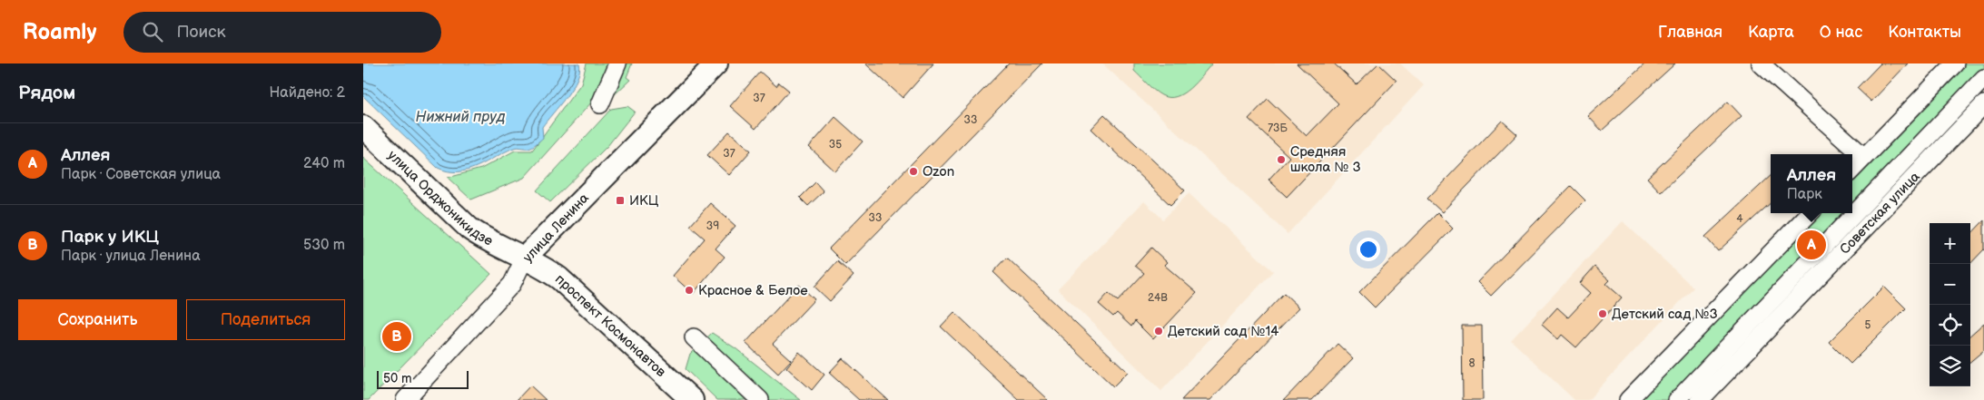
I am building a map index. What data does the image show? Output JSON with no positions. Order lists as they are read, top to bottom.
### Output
{
  "streets": {
    "main road": ["улица Орджоникидзе", "улица Ленина", "проспект Космонавтов"],
    "street": ["Советская улица"]
  },
  "crossings": [
    ["улица Орджоникидзе", "улица Ленина"],
    ["улица Орджоникидзе", "проспект Космонавтов"],
    ["улица Ленина", "проспект Космонавтов"]
  ],
  "water": ["Нижний пруд"],
  "places": {
    "other": [
      "Средняя школа № 3",
      "Ozon",
      "Красное & Белое",
      "Детский сад №3",
      "Детский сад №14"
    ],
    "transit": ["ИКЦ"]
  },
  "house_numbers": [
    "37",
    "33",
    "73Б",
    "35",
    "37",
    "33",
    "4",
    "39",
    "24В",
    "5",
    "8"
  ],
  "scale_bar": "50 m",
  "page": {
    "header": "Roamly",
    "search": "Поиск",
    "nav": [
      "Главная",
      "Карта",
      "О нас",
      "Контакты"
    ],
    "heading": ["Рядом", "Найдено: 2"],
    "list": [
      {
        "mark": "A",
        "name": "Аллея",
        "note": "Парк · Советская улица",
        "value": "240 m"
      },
      {
        "mark": "B",
        "name": "Парк у ИКЦ",
        "note": "Парк · улица Ленина",
        "value": "530 m"
      }
    ],
    "popup": ["Аллея", "Парк"],
    "map_buttons": ["+", "−"],
    "pins": ["A", "B"],
    "buttons": ["Сохранить", "Поделиться"],
    "scale": "50 m"
  }
}
